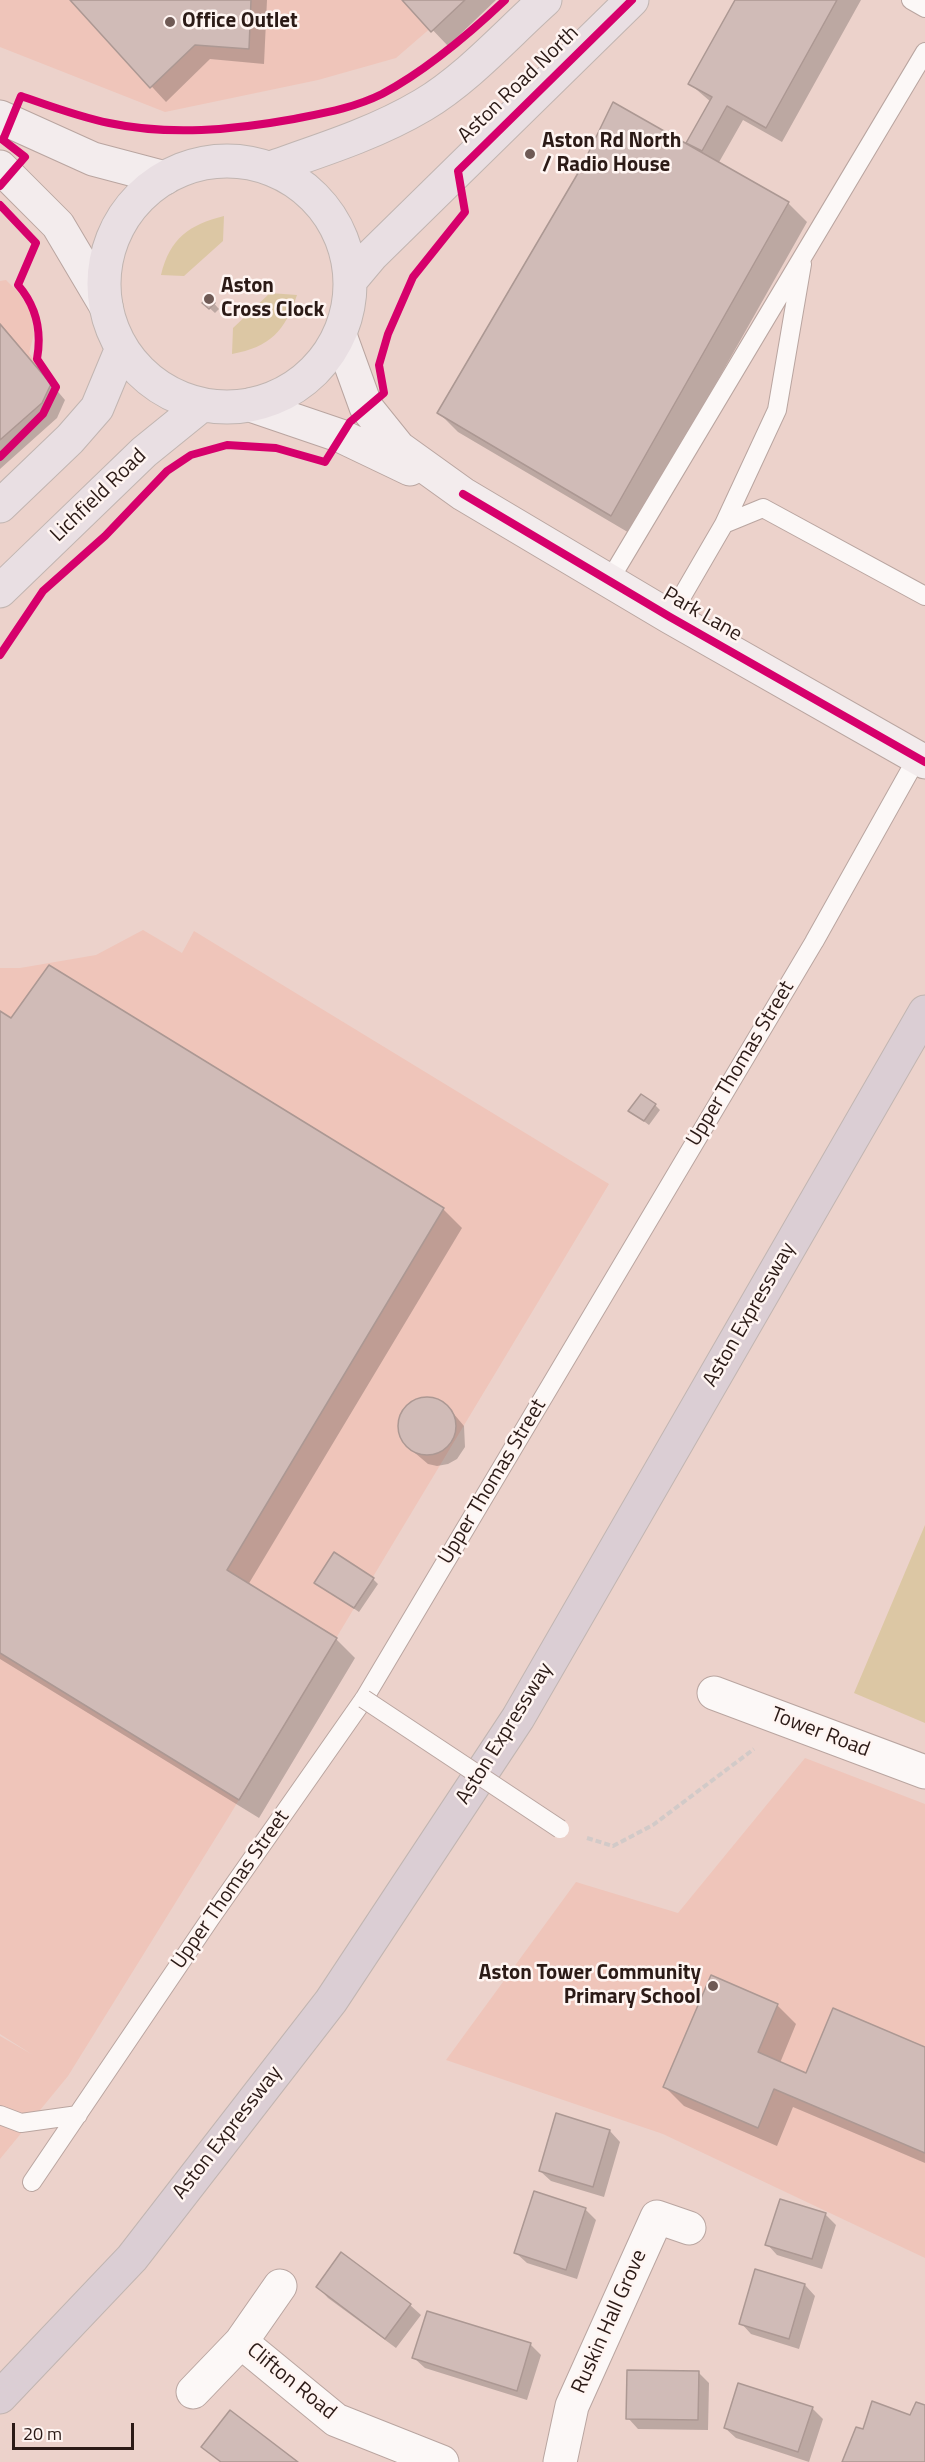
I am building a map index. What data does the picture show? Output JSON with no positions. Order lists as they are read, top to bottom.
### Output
{
  "streets": {
    "highway": ["Aston Expressway"],
    "main road": ["Aston Road North", "Lichfield Road", "Park Lane"],
    "street": ["Tower Road", "Ruskin Hall Grove", "Clifton Road"],
    "lane": ["Upper Thomas Street"]
  },
  "crossings": [
    ["Park Lane", "Upper Thomas Street"]
  ],
  "places": [
    "Office Outlet",
    "Aston Rd North / Radio House",
    "Aston Cross Clock",
    "Aston Tower Community Primary School"
  ],
  "scale_bar": "20 m"
}
